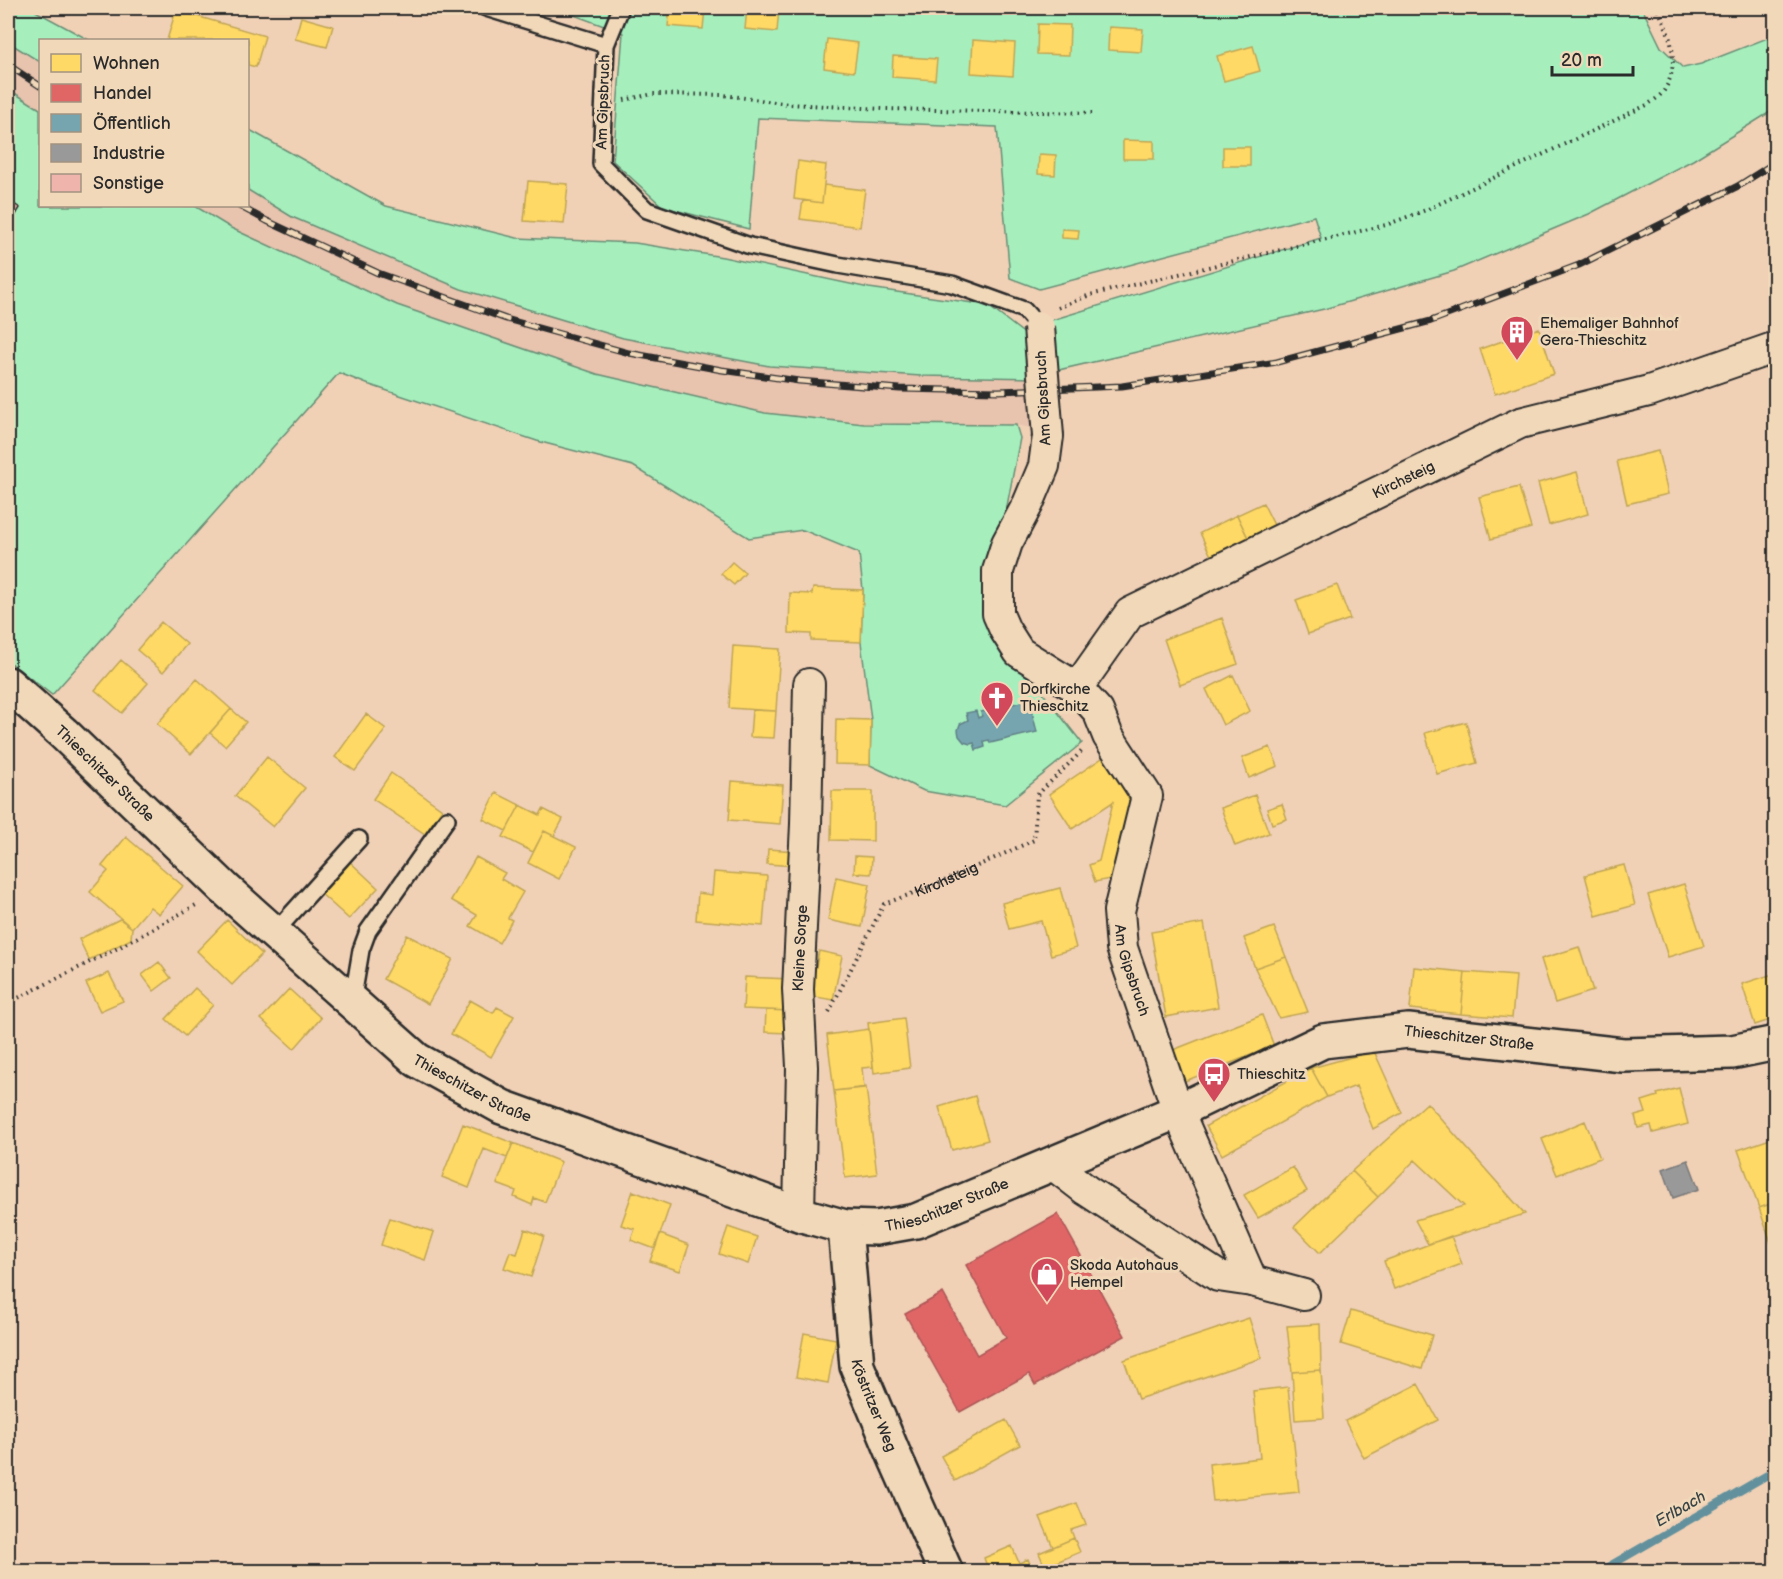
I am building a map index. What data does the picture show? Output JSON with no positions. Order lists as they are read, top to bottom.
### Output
{
  "streets": {
    "main road": ["Thieschitzer Straße", "Köstritzer Weg"],
    "street": ["Am Gipsbruch", "Kirchsteig", "Kleine Sorge"]
  },
  "crossings": [
    ["Am Gipsbruch", "Kirchsteig"],
    ["Am Gipsbruch", "Thieschitzer Straße"],
    ["Thieschitzer Straße", "Kleine Sorge"],
    ["Thieschitzer Straße", "Köstritzer Weg"]
  ],
  "water": ["Erlbach"],
  "places": {
    "building": ["Ehemaliger Bahnhof Gera-Thieschitz"],
    "church": ["Dorfkirche Thieschitz"],
    "bus stop": ["Thieschitz"],
    "shop": ["Skoda Autohaus Hempel"]
  },
  "legend": [
    "Wohnen",
    "Handel",
    "Öffentlich",
    "Industrie",
    "Sonstige"
  ],
  "scale_bar": "20 m"
}
